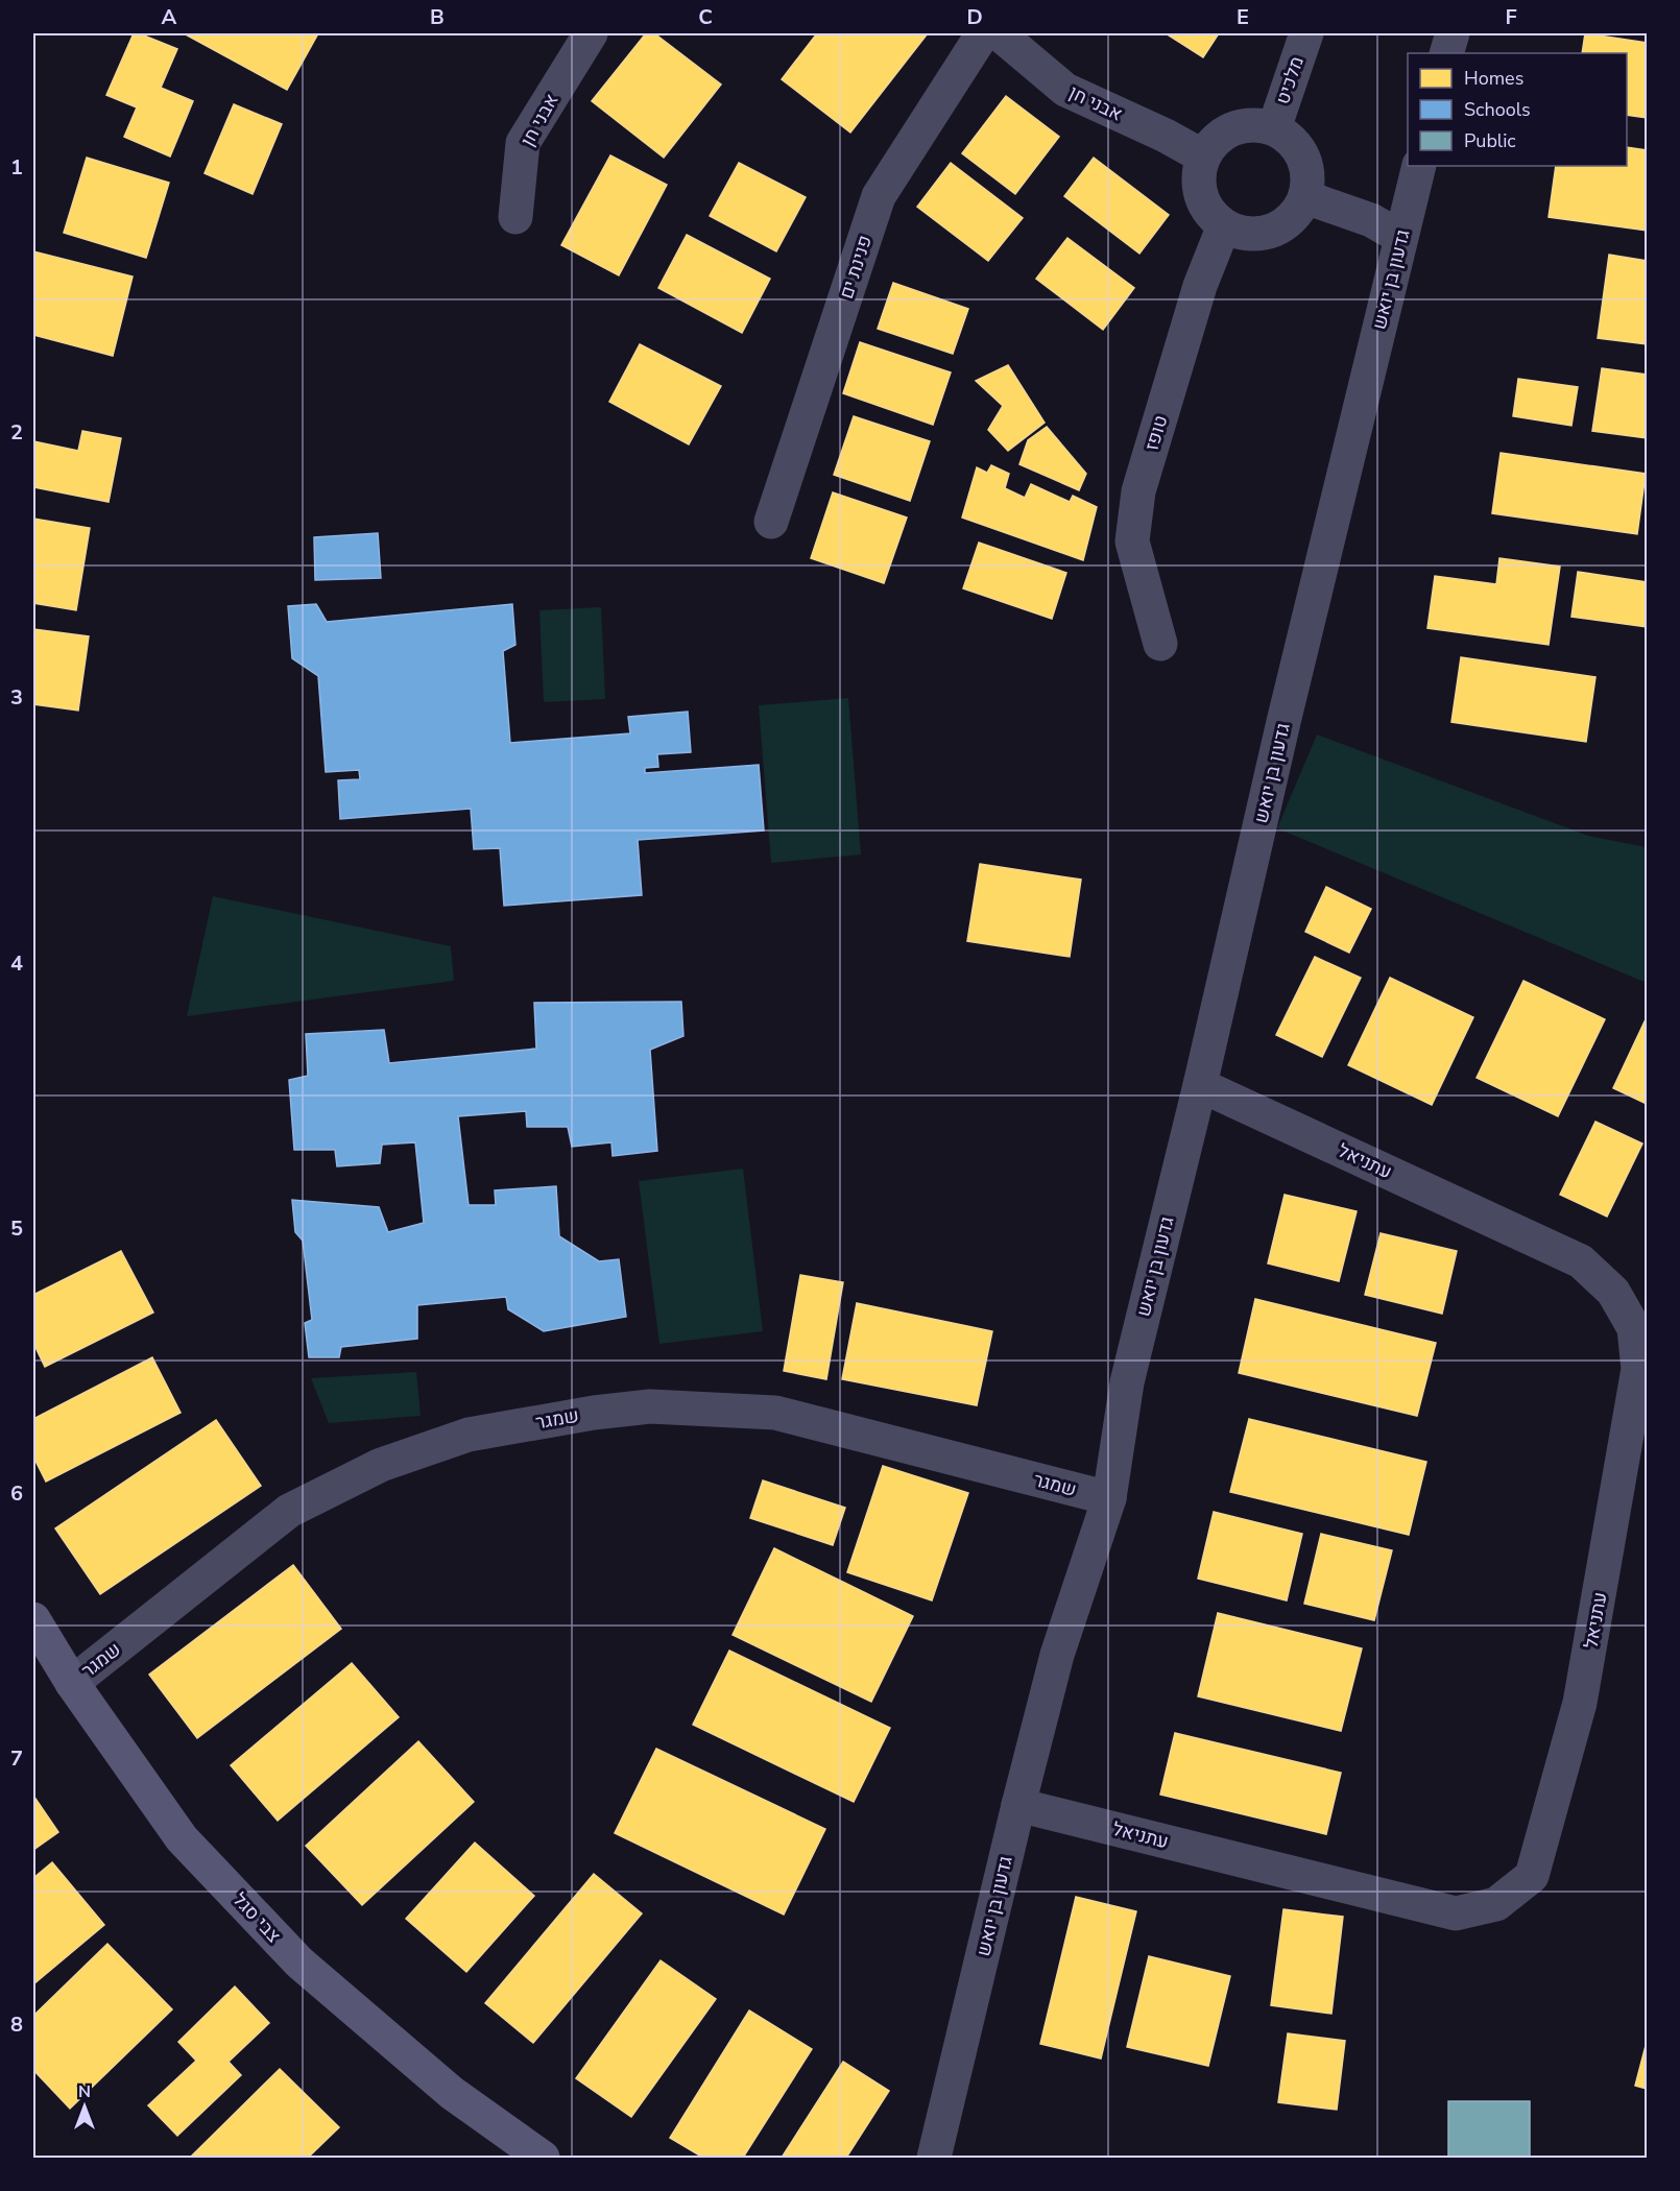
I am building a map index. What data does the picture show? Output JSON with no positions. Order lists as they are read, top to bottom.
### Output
{
  "streets": {
    "street": [
      "מלכיט",
      "אבני חן",
      "פנינת ים",
      "גדעון בן יואש",
      "טופז",
      "עתניאל",
      "שמגר",
      "צבי סגל"
    ]
  },
  "crossings": [
    ["מלכיט", "אבני חן"],
    ["מלכיט", "טופז"],
    ["אבני חן", "טופז"],
    ["גדעון בן יואש", "עתניאל"],
    ["גדעון בן יואש", "שמגר"],
    ["שמגר", "צבי סגל"]
  ],
  "legend": ["Homes", "Schools", "Public"],
  "north": "top",
  "grid": {
    "columns": [
      "A",
      "B",
      "C",
      "D",
      "E",
      "F"
    ],
    "rows": [
      "1",
      "2",
      "3",
      "4",
      "5",
      "6",
      "7",
      "8"
    ]
  }
}
